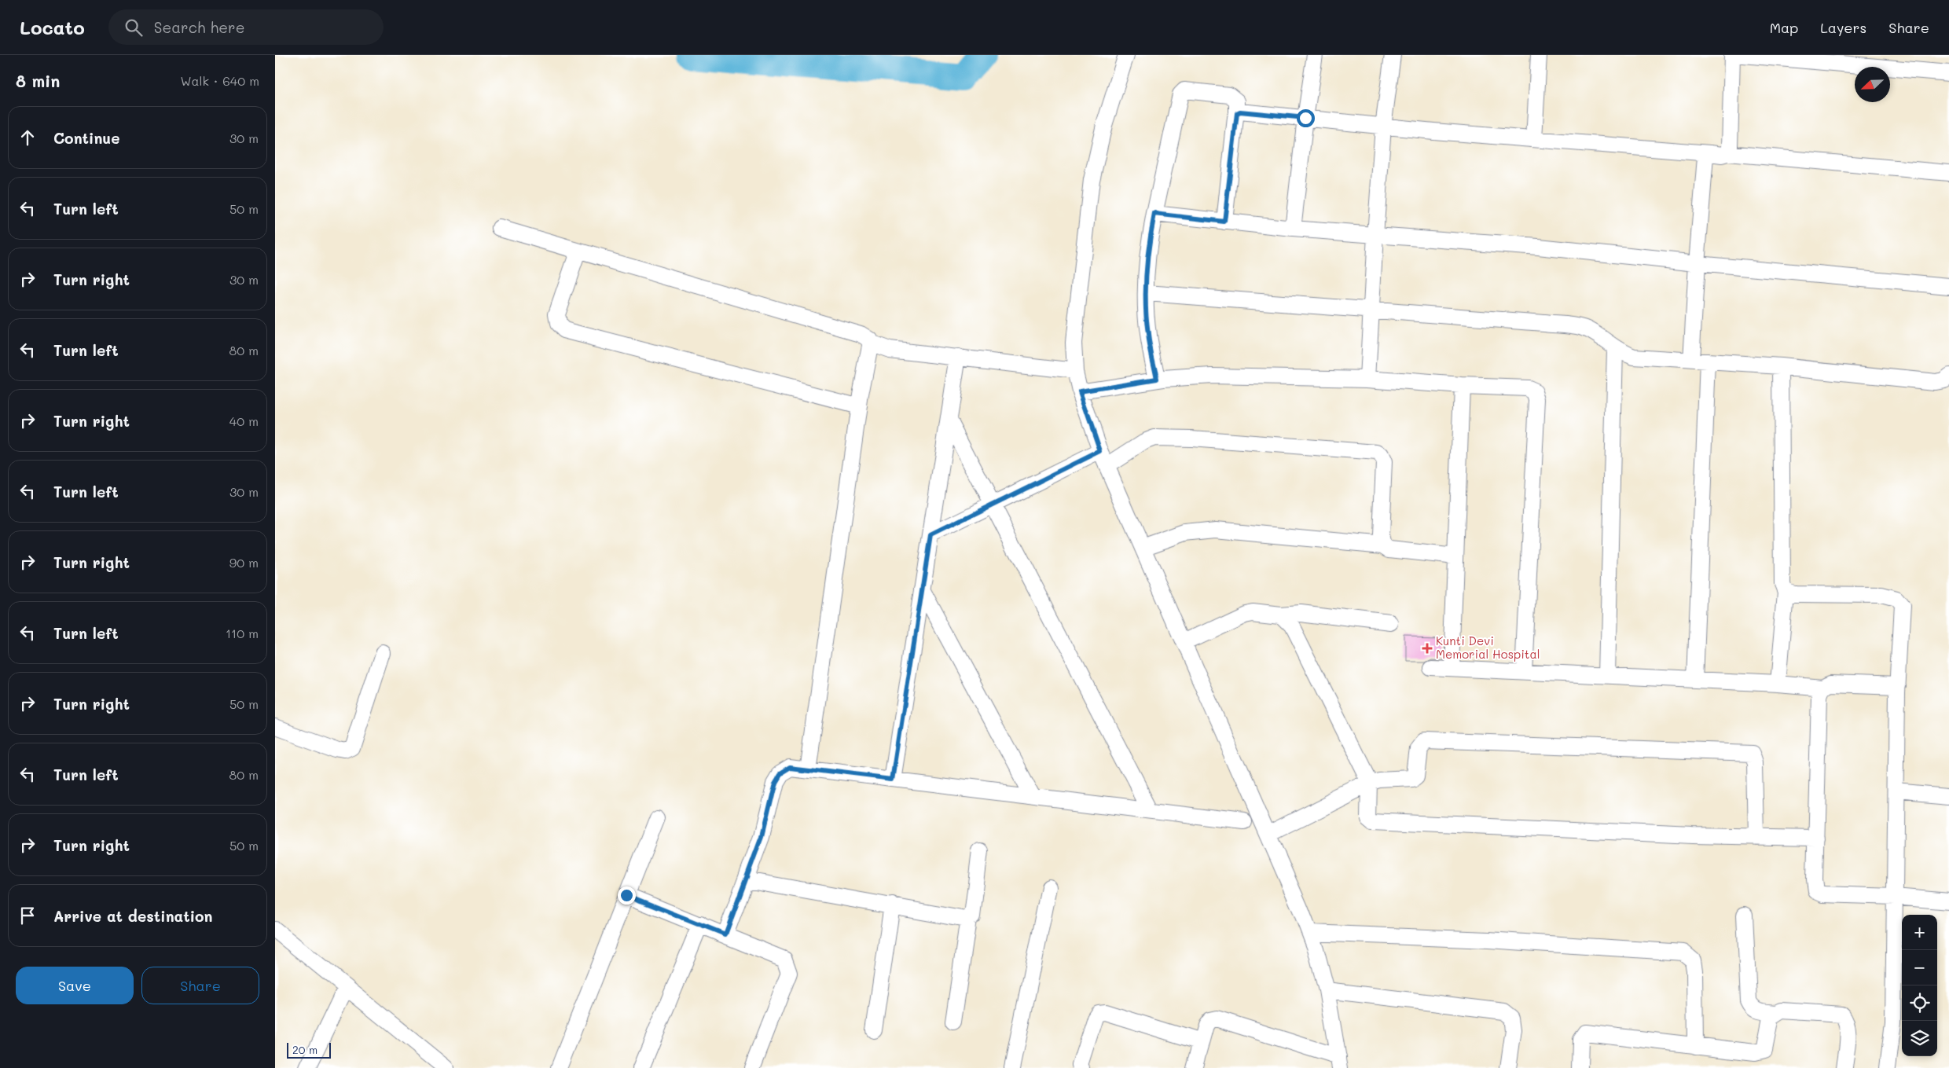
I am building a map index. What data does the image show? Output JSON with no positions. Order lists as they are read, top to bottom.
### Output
{
  "places": {
    "health": ["Kunti Devi Memorial Hospital"]
  },
  "scale_bar": "20 m",
  "north": "bottom left",
  "page": {
    "header": "Locato",
    "search": "Search here",
    "nav": ["Map", "Layers", "Share"],
    "heading": ["8 min", "Walk · 640 m"],
    "list": [
      ["Continue", "30 m"],
      ["Turn left", "50 m"],
      ["Turn right", "30 m"],
      ["Turn left", "80 m"],
      ["Turn right", "40 m"],
      ["Turn left", "30 m"],
      ["Turn right", "90 m"],
      ["Turn left", "110 m"],
      ["Turn right", "50 m"],
      ["Turn left", "80 m"],
      ["Turn right", "50 m"],
      "Arrive at destination"
    ],
    "map_buttons": ["+", "−"],
    "buttons": ["Save", "Share"],
    "scale": "20 m"
  }
}
